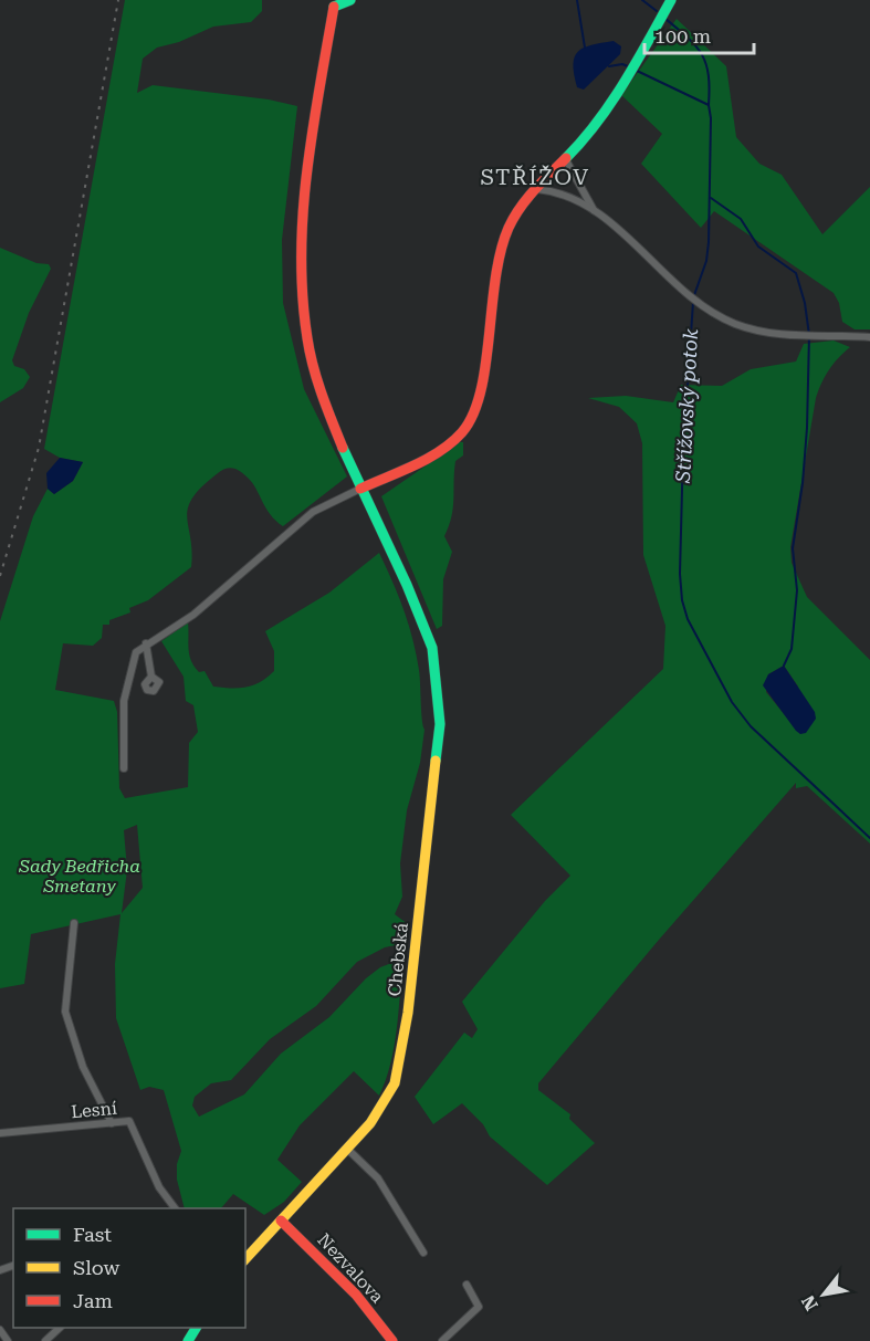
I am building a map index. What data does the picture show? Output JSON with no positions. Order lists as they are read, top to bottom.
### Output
{
  "streets": {
    "main road": ["Chebská", "Nezvalova"],
    "street": ["Lesní"]
  },
  "crossings": [
    ["Chebská", "Nezvalova"]
  ],
  "districts": ["STŘÍŽOV"],
  "water": ["Střížovský potok"],
  "parks": ["Sady Bedřicha Smetany"],
  "legend": ["Fast", "Slow", "Jam"],
  "scale_bar": "100 m",
  "north": "bottom left"
}
